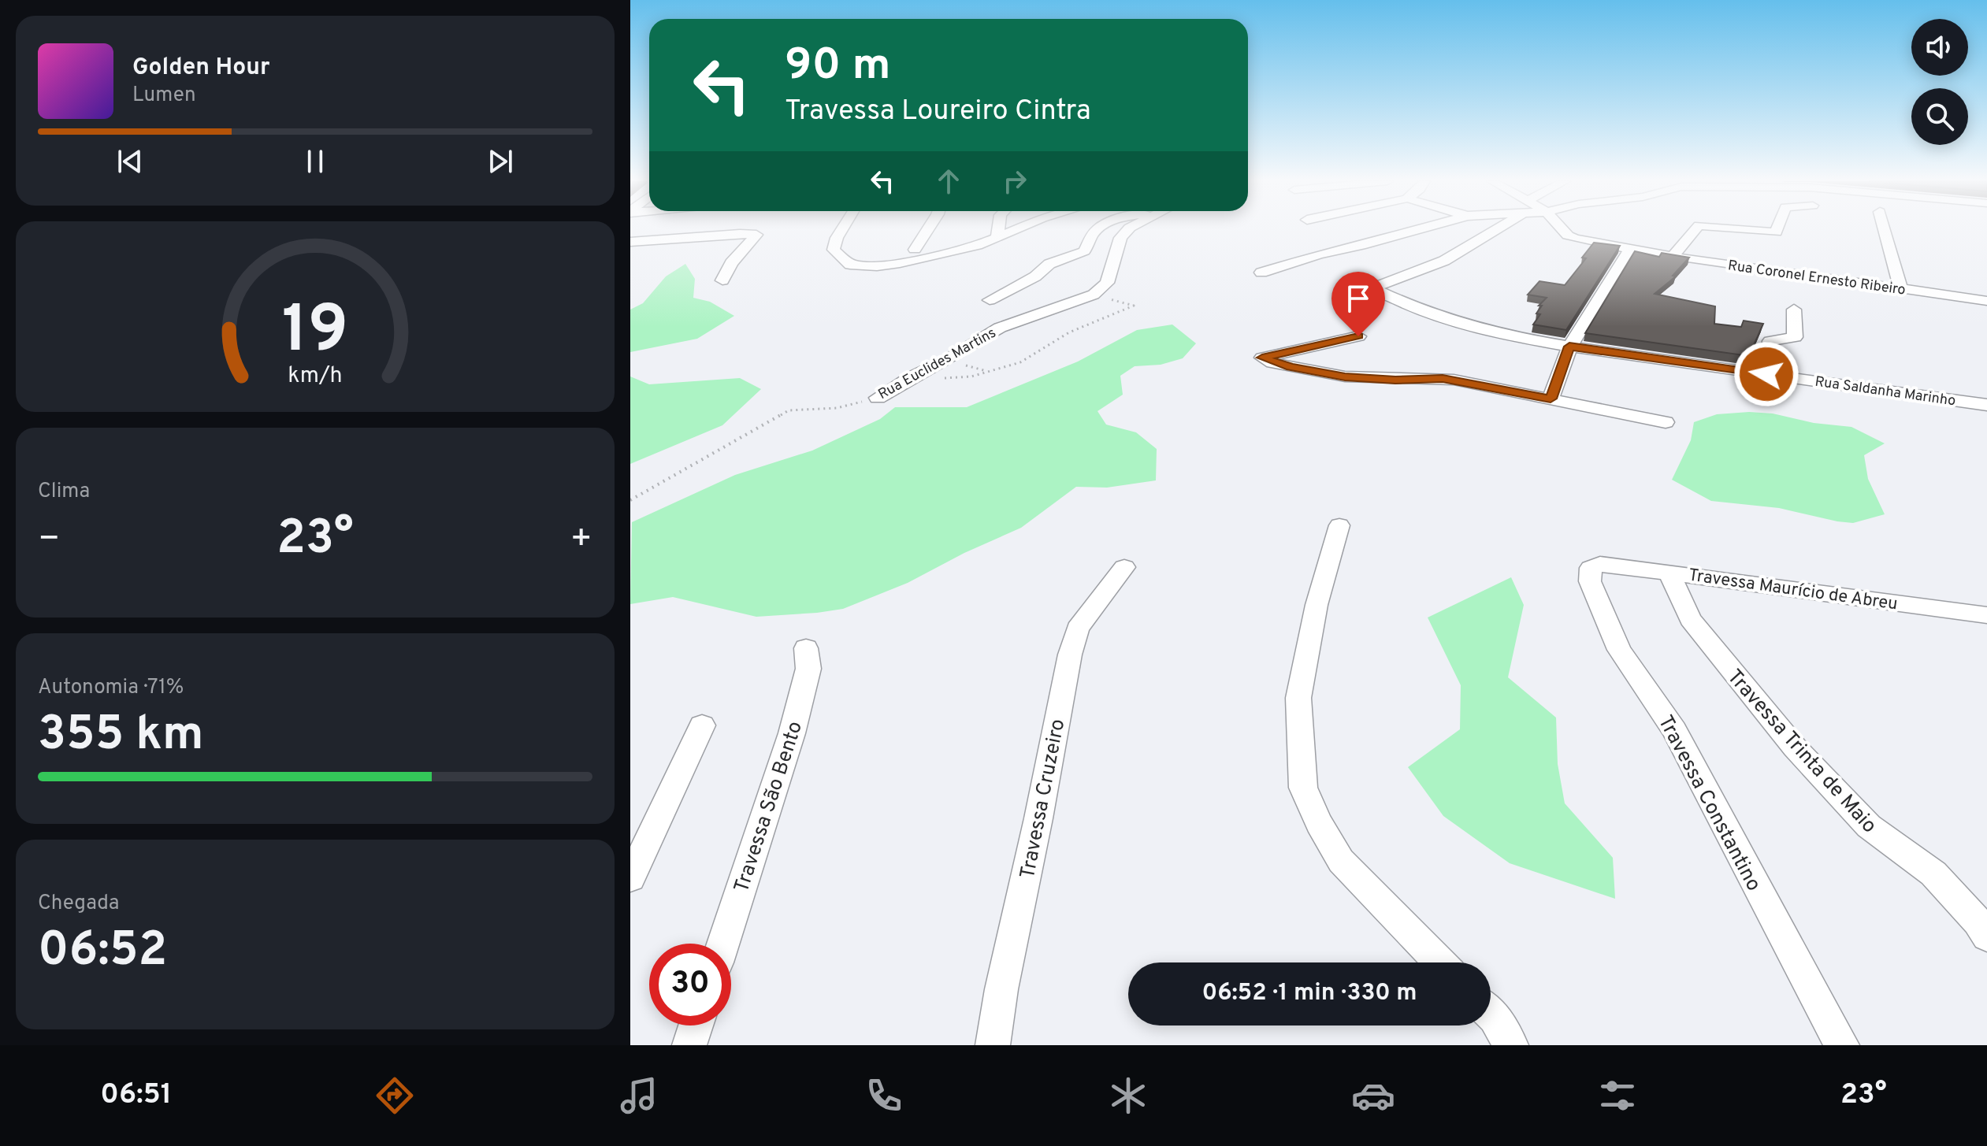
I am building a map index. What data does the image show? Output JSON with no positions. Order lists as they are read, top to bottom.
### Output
{
  "streets": {
    "street": [
      "Rua Coronel Ernesto Ribeiro",
      "Rua Euclides Martins",
      "Rua Saldanha Marinho",
      "Travessa Maurício de Abreu",
      "Travessa Trinta de Maio",
      "Travessa Cruzeiro",
      "Travessa Constantino",
      "Travessa São Bento"
    ]
  },
  "crossings": [
    ["Travessa Maurício de Abreu", "Travessa Trinta de Maio"],
    ["Travessa Maurício de Abreu", "Travessa Constantino"]
  ],
  "page": {
    "turn": ["90 m", "Travessa Loureiro Cintra"],
    "song": ["Golden Hour", "Lumen"],
    "tile": [
      "Clima",
      ["Autonomia · 71%", "355 km"],
      ["Chegada", "06:52"]
    ],
    "heat": ["−", "23°", "+"],
    "limit": "30",
    "trip": "06:52 · 1 min · 330 m",
    "tabs": ["06:51", "23°"],
    "gauge": ["19", "km/h"]
  }
}
